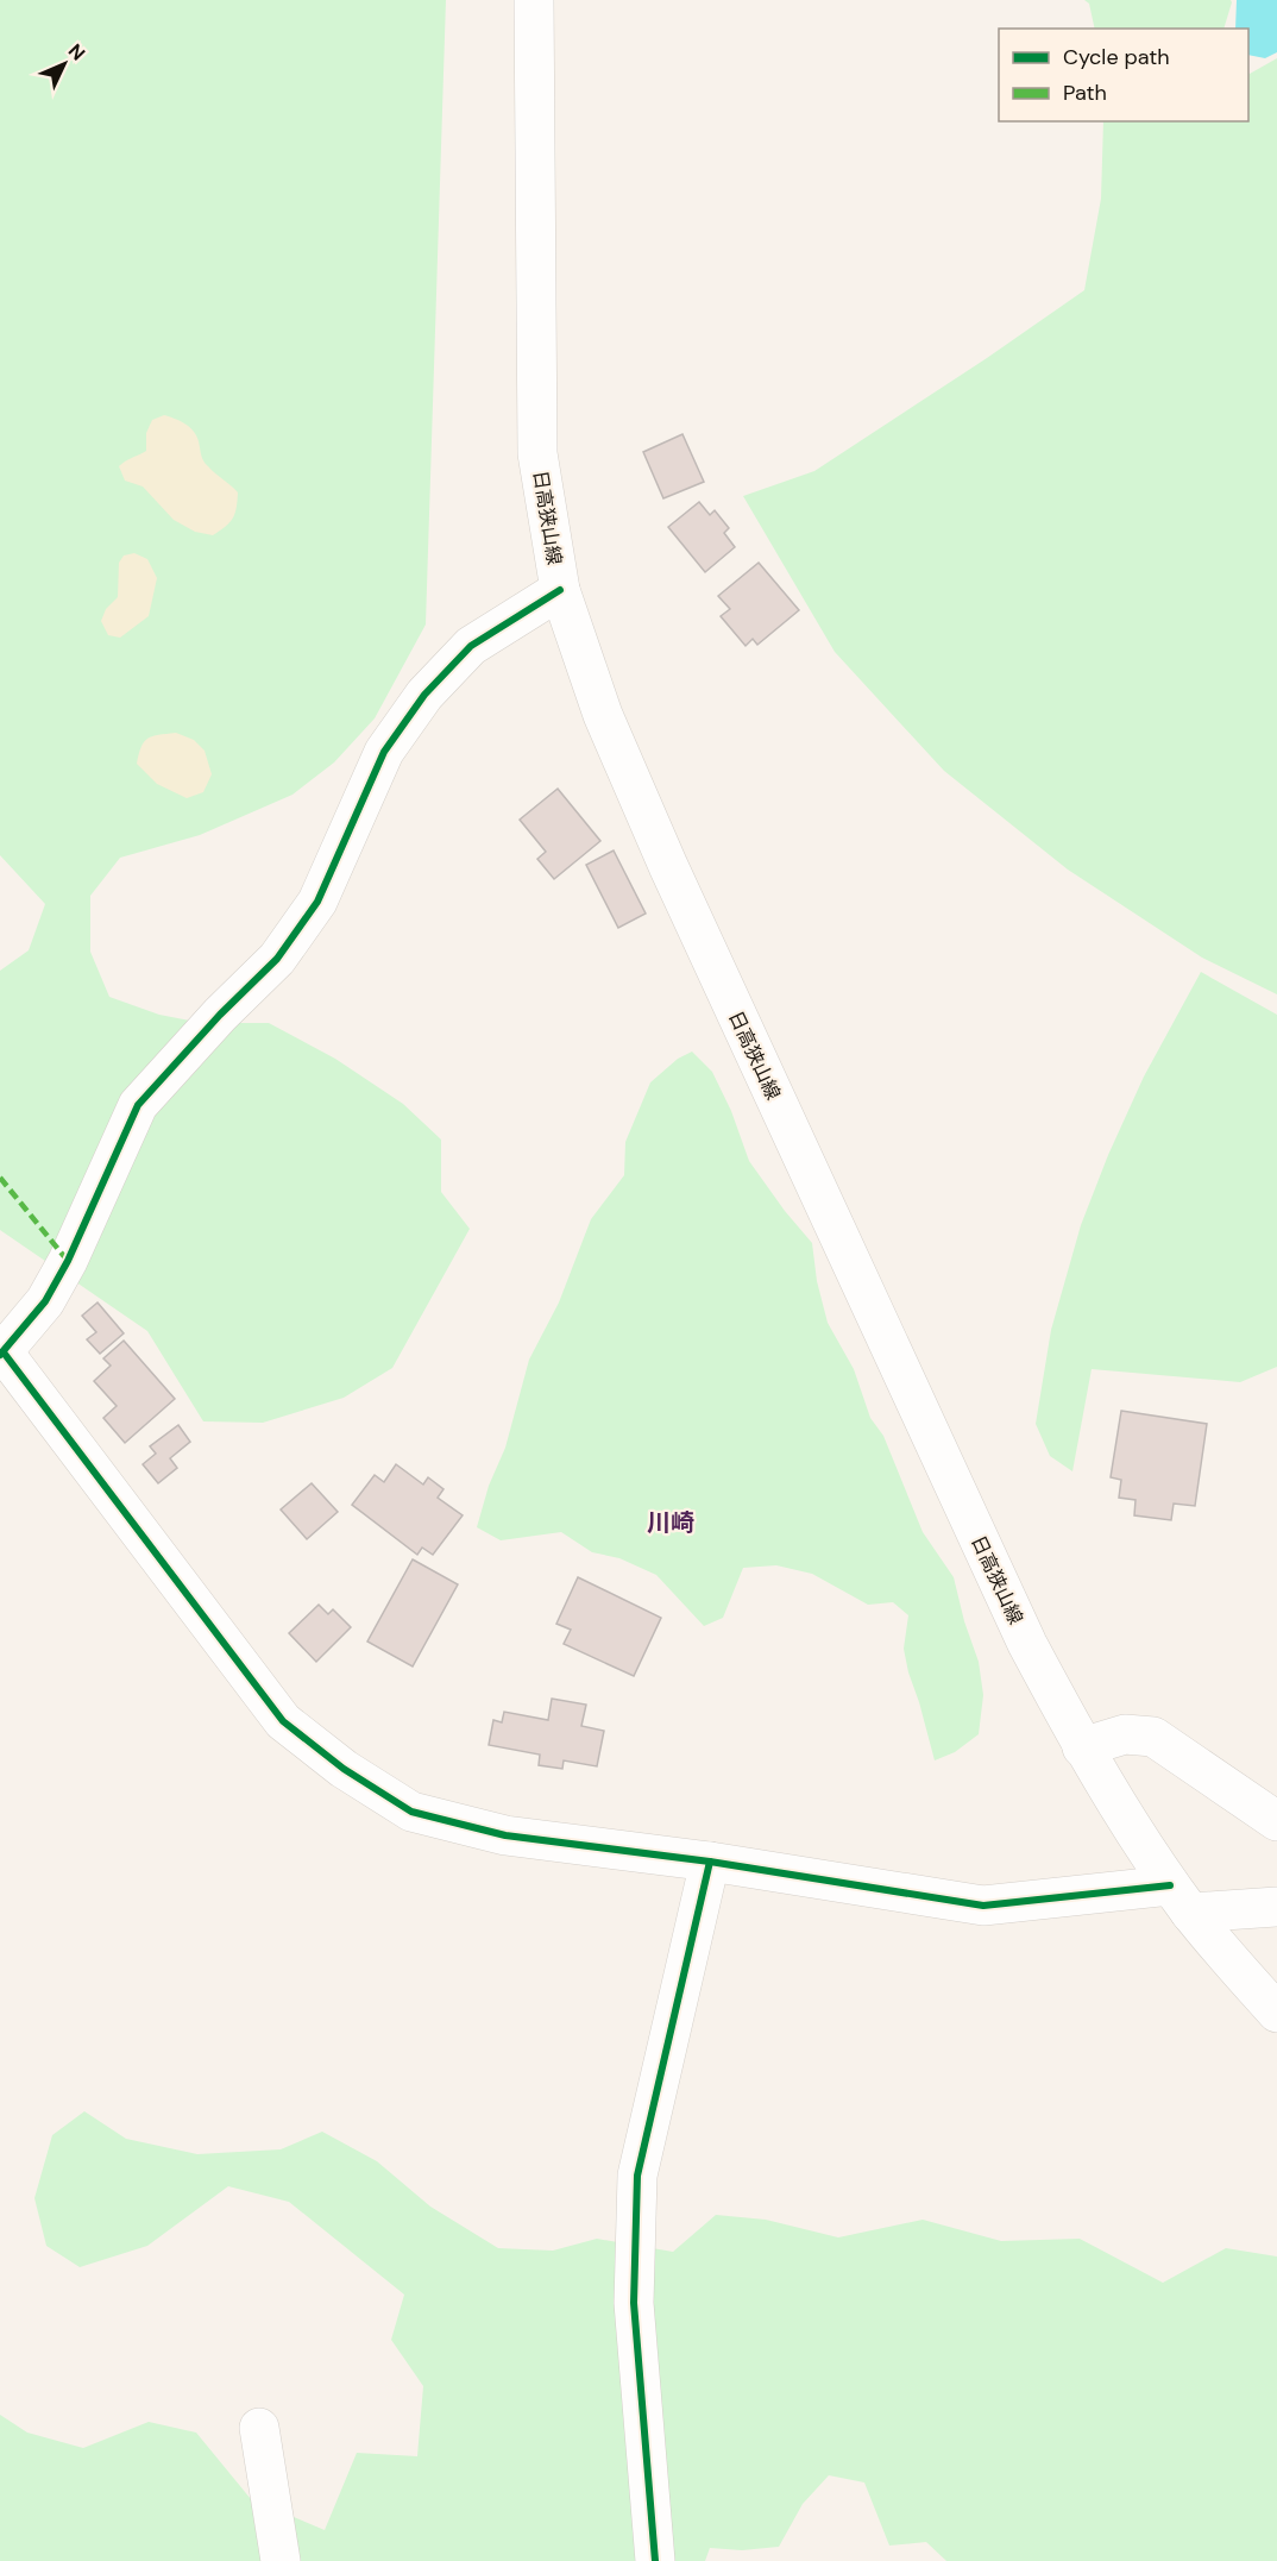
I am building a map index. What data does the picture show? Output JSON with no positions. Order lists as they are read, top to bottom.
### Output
{
  "streets": {
    "street": ["日高狭山線"]
  },
  "districts": ["川崎"],
  "legend": ["Cycle path", "Path"],
  "north": "top right"
}
